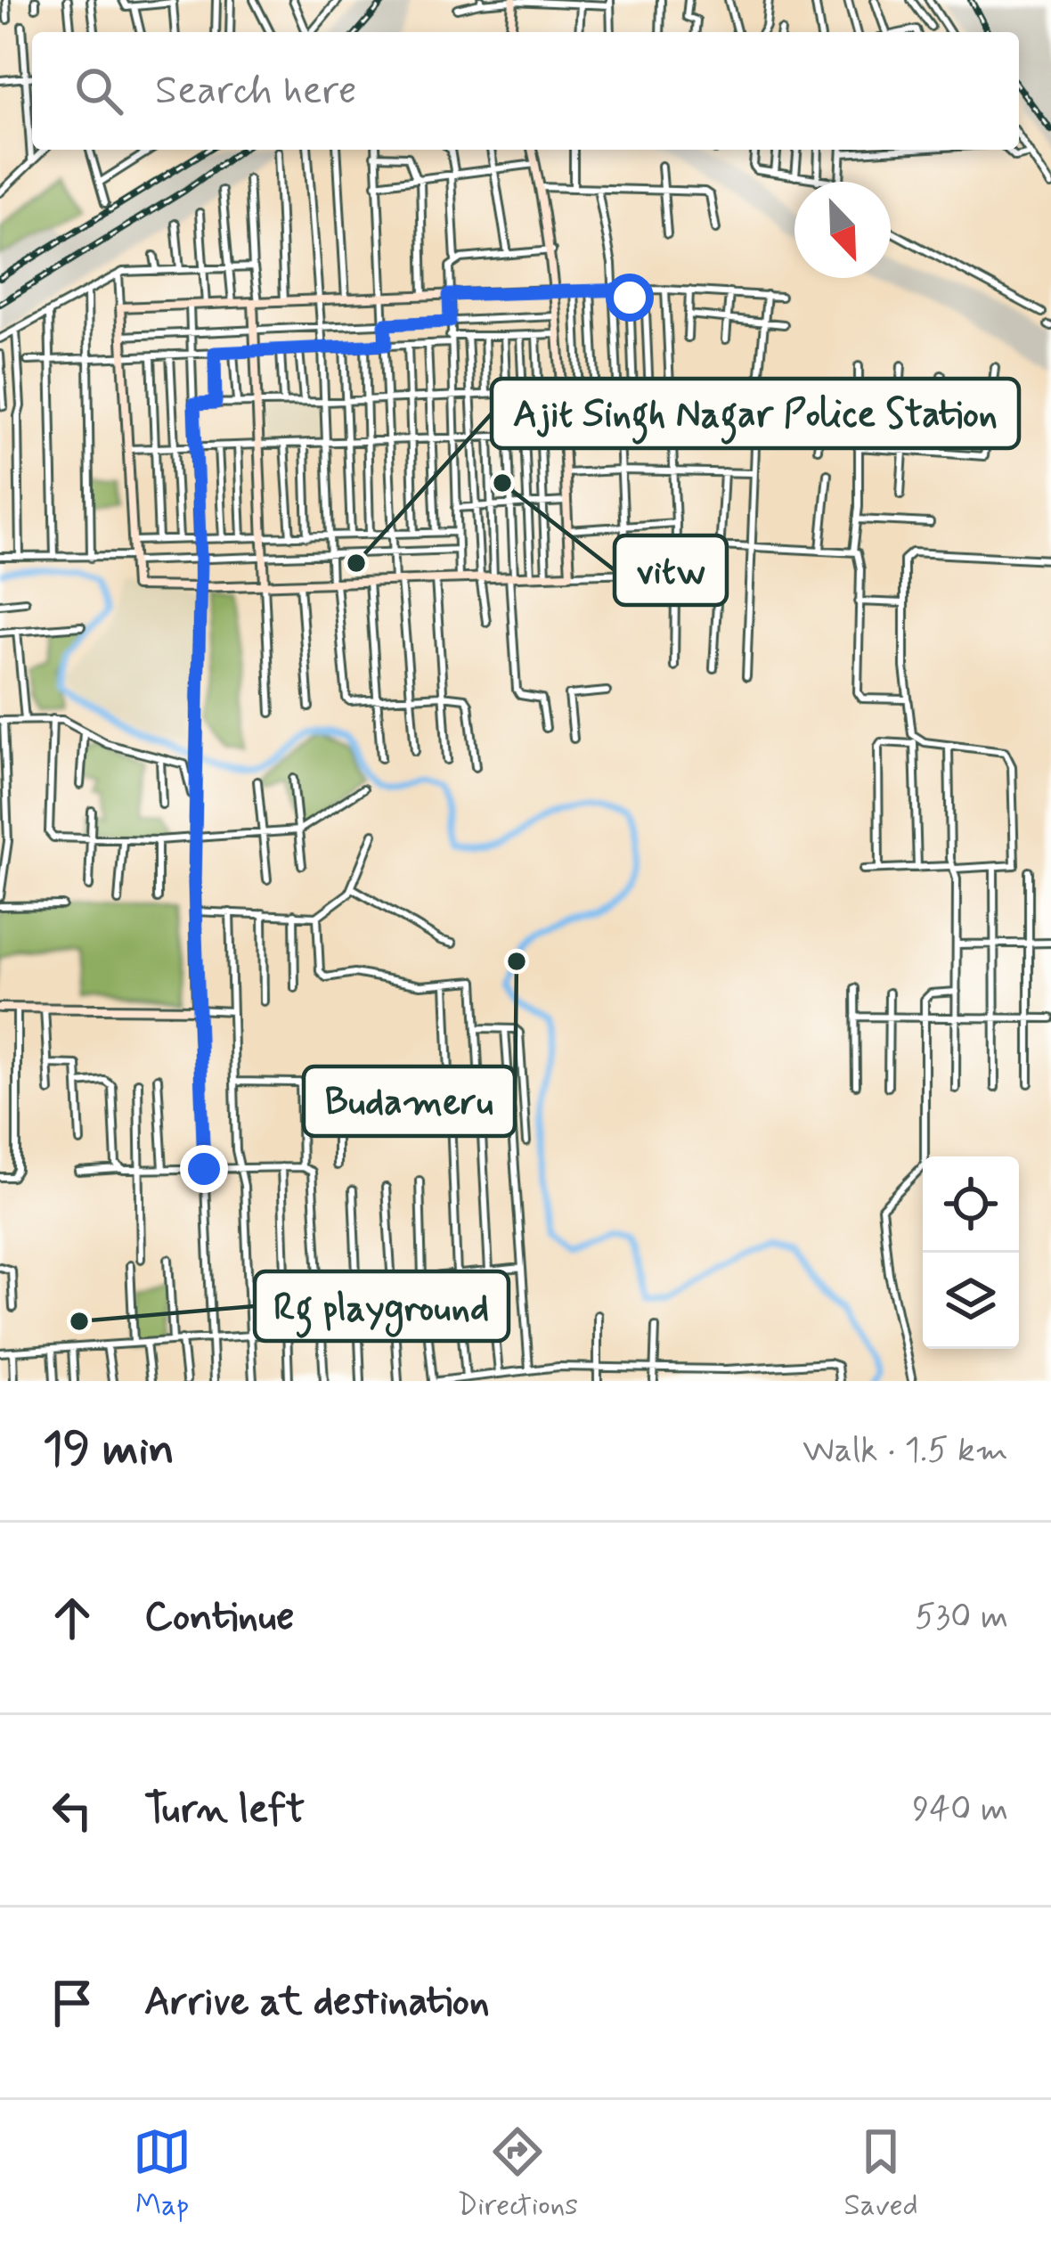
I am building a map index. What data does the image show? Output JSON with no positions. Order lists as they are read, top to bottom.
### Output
{
  "places": [
    "vitw",
    "Ajit Singh Nagar Police Station",
    "Budameru",
    "Rg playground"
  ],
  "north": "bottom right",
  "page": {
    "search": "Search here",
    "heading": ["19 min", "Walk · 1.5 km"],
    "list": [
      ["Continue", "530 m"],
      ["Turn left", "940 m"],
      "Arrive at destination"
    ],
    "nav": ["Map", "Directions", "Saved"]
  }
}
